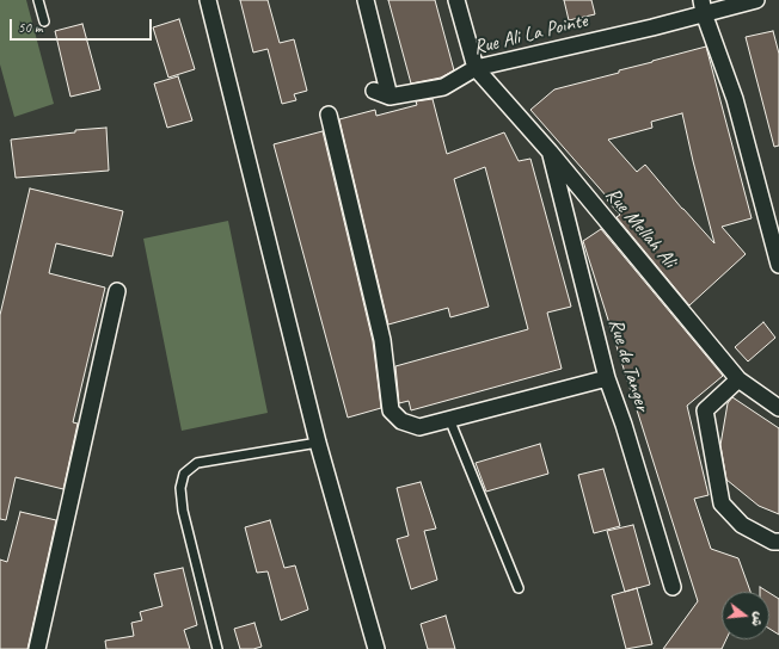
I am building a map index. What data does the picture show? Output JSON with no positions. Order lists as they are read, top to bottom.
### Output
{
  "streets": {
    "street": ["Rue Ali La Pointe", "Rue Mellah Ali", "Rue de Tanger"]
  },
  "crossings": [
    ["Rue Ali La Pointe", "Rue Mellah Ali"],
    ["Rue Mellah Ali", "Rue de Tanger"]
  ],
  "scale_bar": "50 m",
  "north": "right"
}
